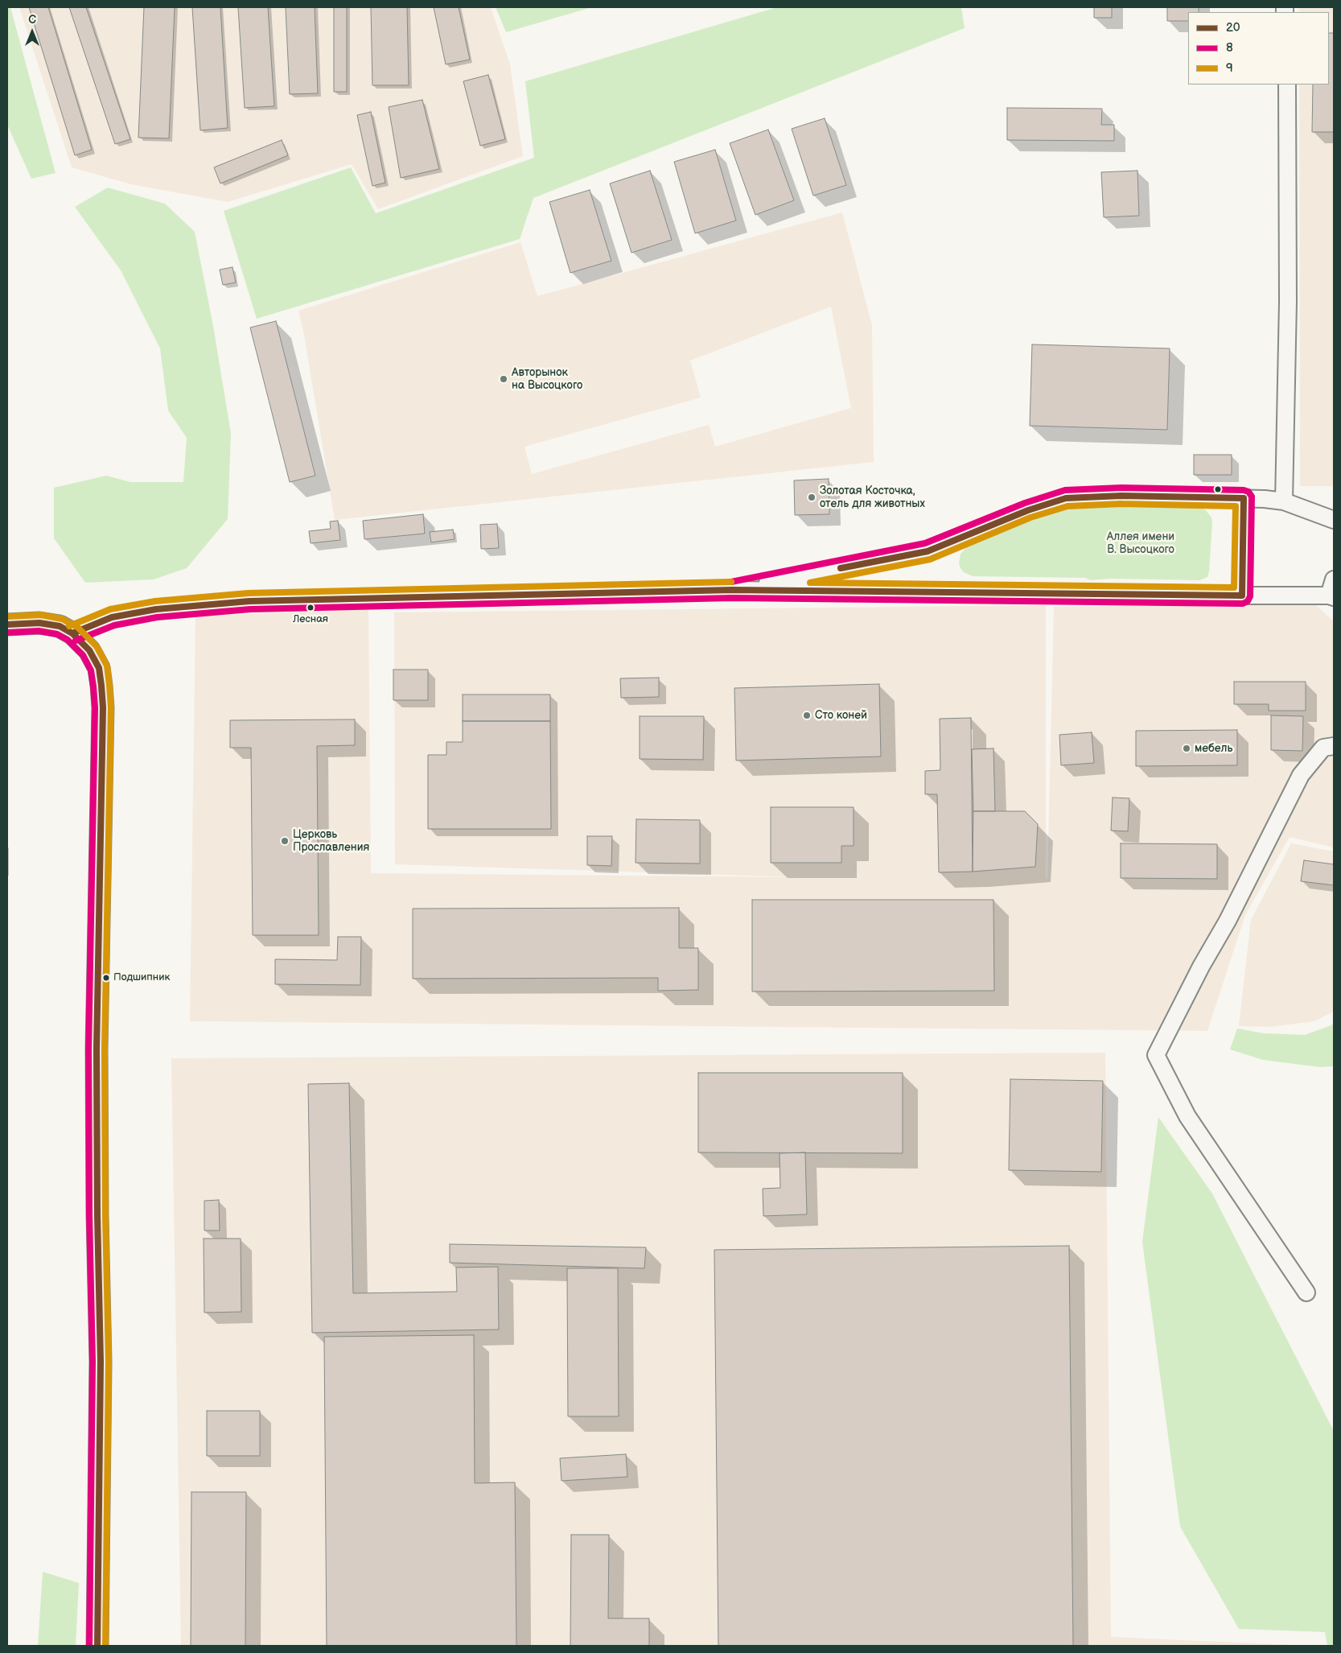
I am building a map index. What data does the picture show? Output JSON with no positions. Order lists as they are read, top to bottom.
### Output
{
  "parks": ["Аллея имени В. Высоцкого"],
  "places": [
    "Авторынок на Высоцкого",
    "Золотая Косточка, отель для животных",
    "Лесная",
    "Сто коней",
    "мебель",
    "Церковь Прославления",
    "Подшипник"
  ],
  "lines": ["transit line 8", "transit line 20", "transit line 9"],
  "legend": ["20", "8", "9"],
  "north": "top"
}
